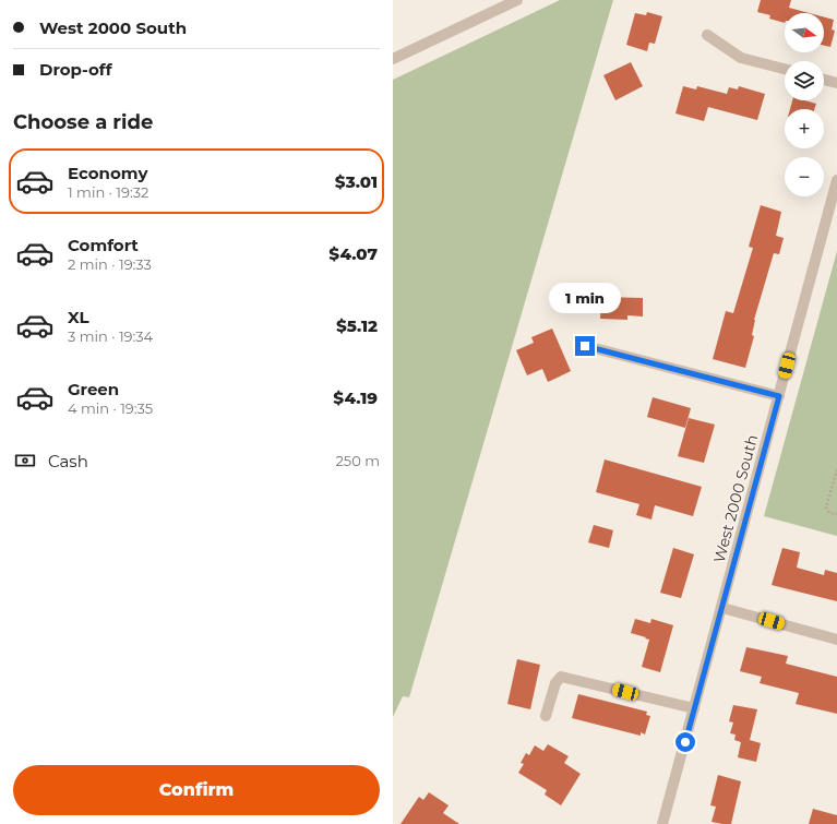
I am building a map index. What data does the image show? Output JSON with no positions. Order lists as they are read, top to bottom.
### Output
{
  "streets": {
    "street": ["West 2000 South"]
  },
  "north": "right",
  "page": {
    "banner": ["West 2000 South", "Drop-off"],
    "map_buttons": ["+", "−"],
    "heading": "Choose a ride",
    "list": [
      {
        "name": "Economy",
        "note": "1 min · 19:32",
        "value": "$3.01"
      },
      {
        "name": "Comfort",
        "note": "2 min · 19:33",
        "value": "$4.07"
      },
      {
        "name": "XL",
        "note": "3 min · 19:34",
        "value": "$5.12"
      },
      {
        "name": "Green",
        "note": "4 min · 19:35",
        "value": "$4.19"
      }
    ],
    "bubble": "1 min",
    "pay": ["Cash", "250 m"],
    "buttons": "Confirm"
  }
}
